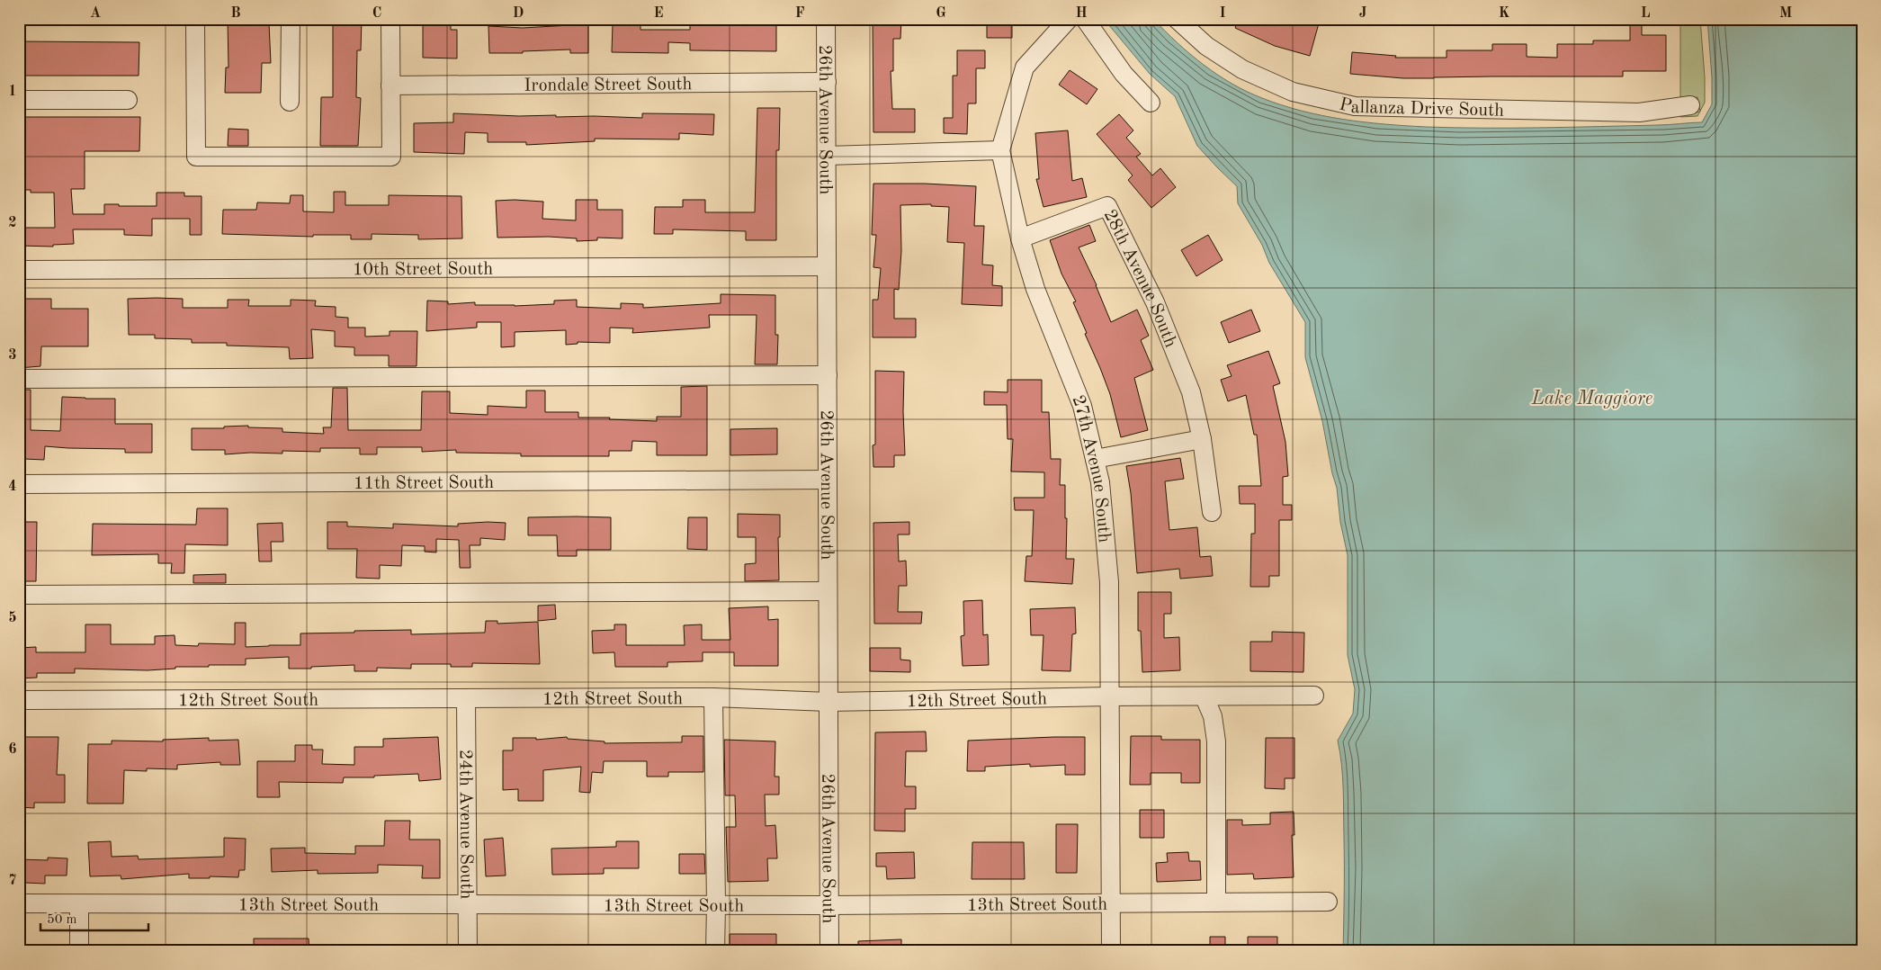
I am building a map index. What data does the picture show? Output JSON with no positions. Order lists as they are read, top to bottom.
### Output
{
  "streets": {
    "street": [
      "Irondale Street South",
      "Pallanza Drive South",
      "26th Avenue South",
      "10th Street South",
      "28th Avenue South",
      "27th Avenue South",
      "11th Street South",
      "12th Street South",
      "24th Avenue South",
      "13th Street South"
    ]
  },
  "crossings": [
    ["Irondale Street South", "26th Avenue South"],
    ["26th Avenue South", "10th Street South"],
    ["26th Avenue South", "11th Street South"],
    ["26th Avenue South", "12th Street South"],
    ["26th Avenue South", "13th Street South"],
    ["28th Avenue South", "27th Avenue South"],
    ["27th Avenue South", "12th Street South"],
    ["27th Avenue South", "13th Street South"],
    ["12th Street South", "24th Avenue South"],
    ["24th Avenue South", "13th Street South"]
  ],
  "water": ["Lake Maggiore"],
  "scale_bar": "50 m",
  "grid": {
    "columns": [
      "A",
      "B",
      "C",
      "D",
      "E",
      "F",
      "G",
      "H",
      "I",
      "J",
      "K",
      "L",
      "M"
    ],
    "rows": [
      "1",
      "2",
      "3",
      "4",
      "5",
      "6",
      "7"
    ]
  }
}
